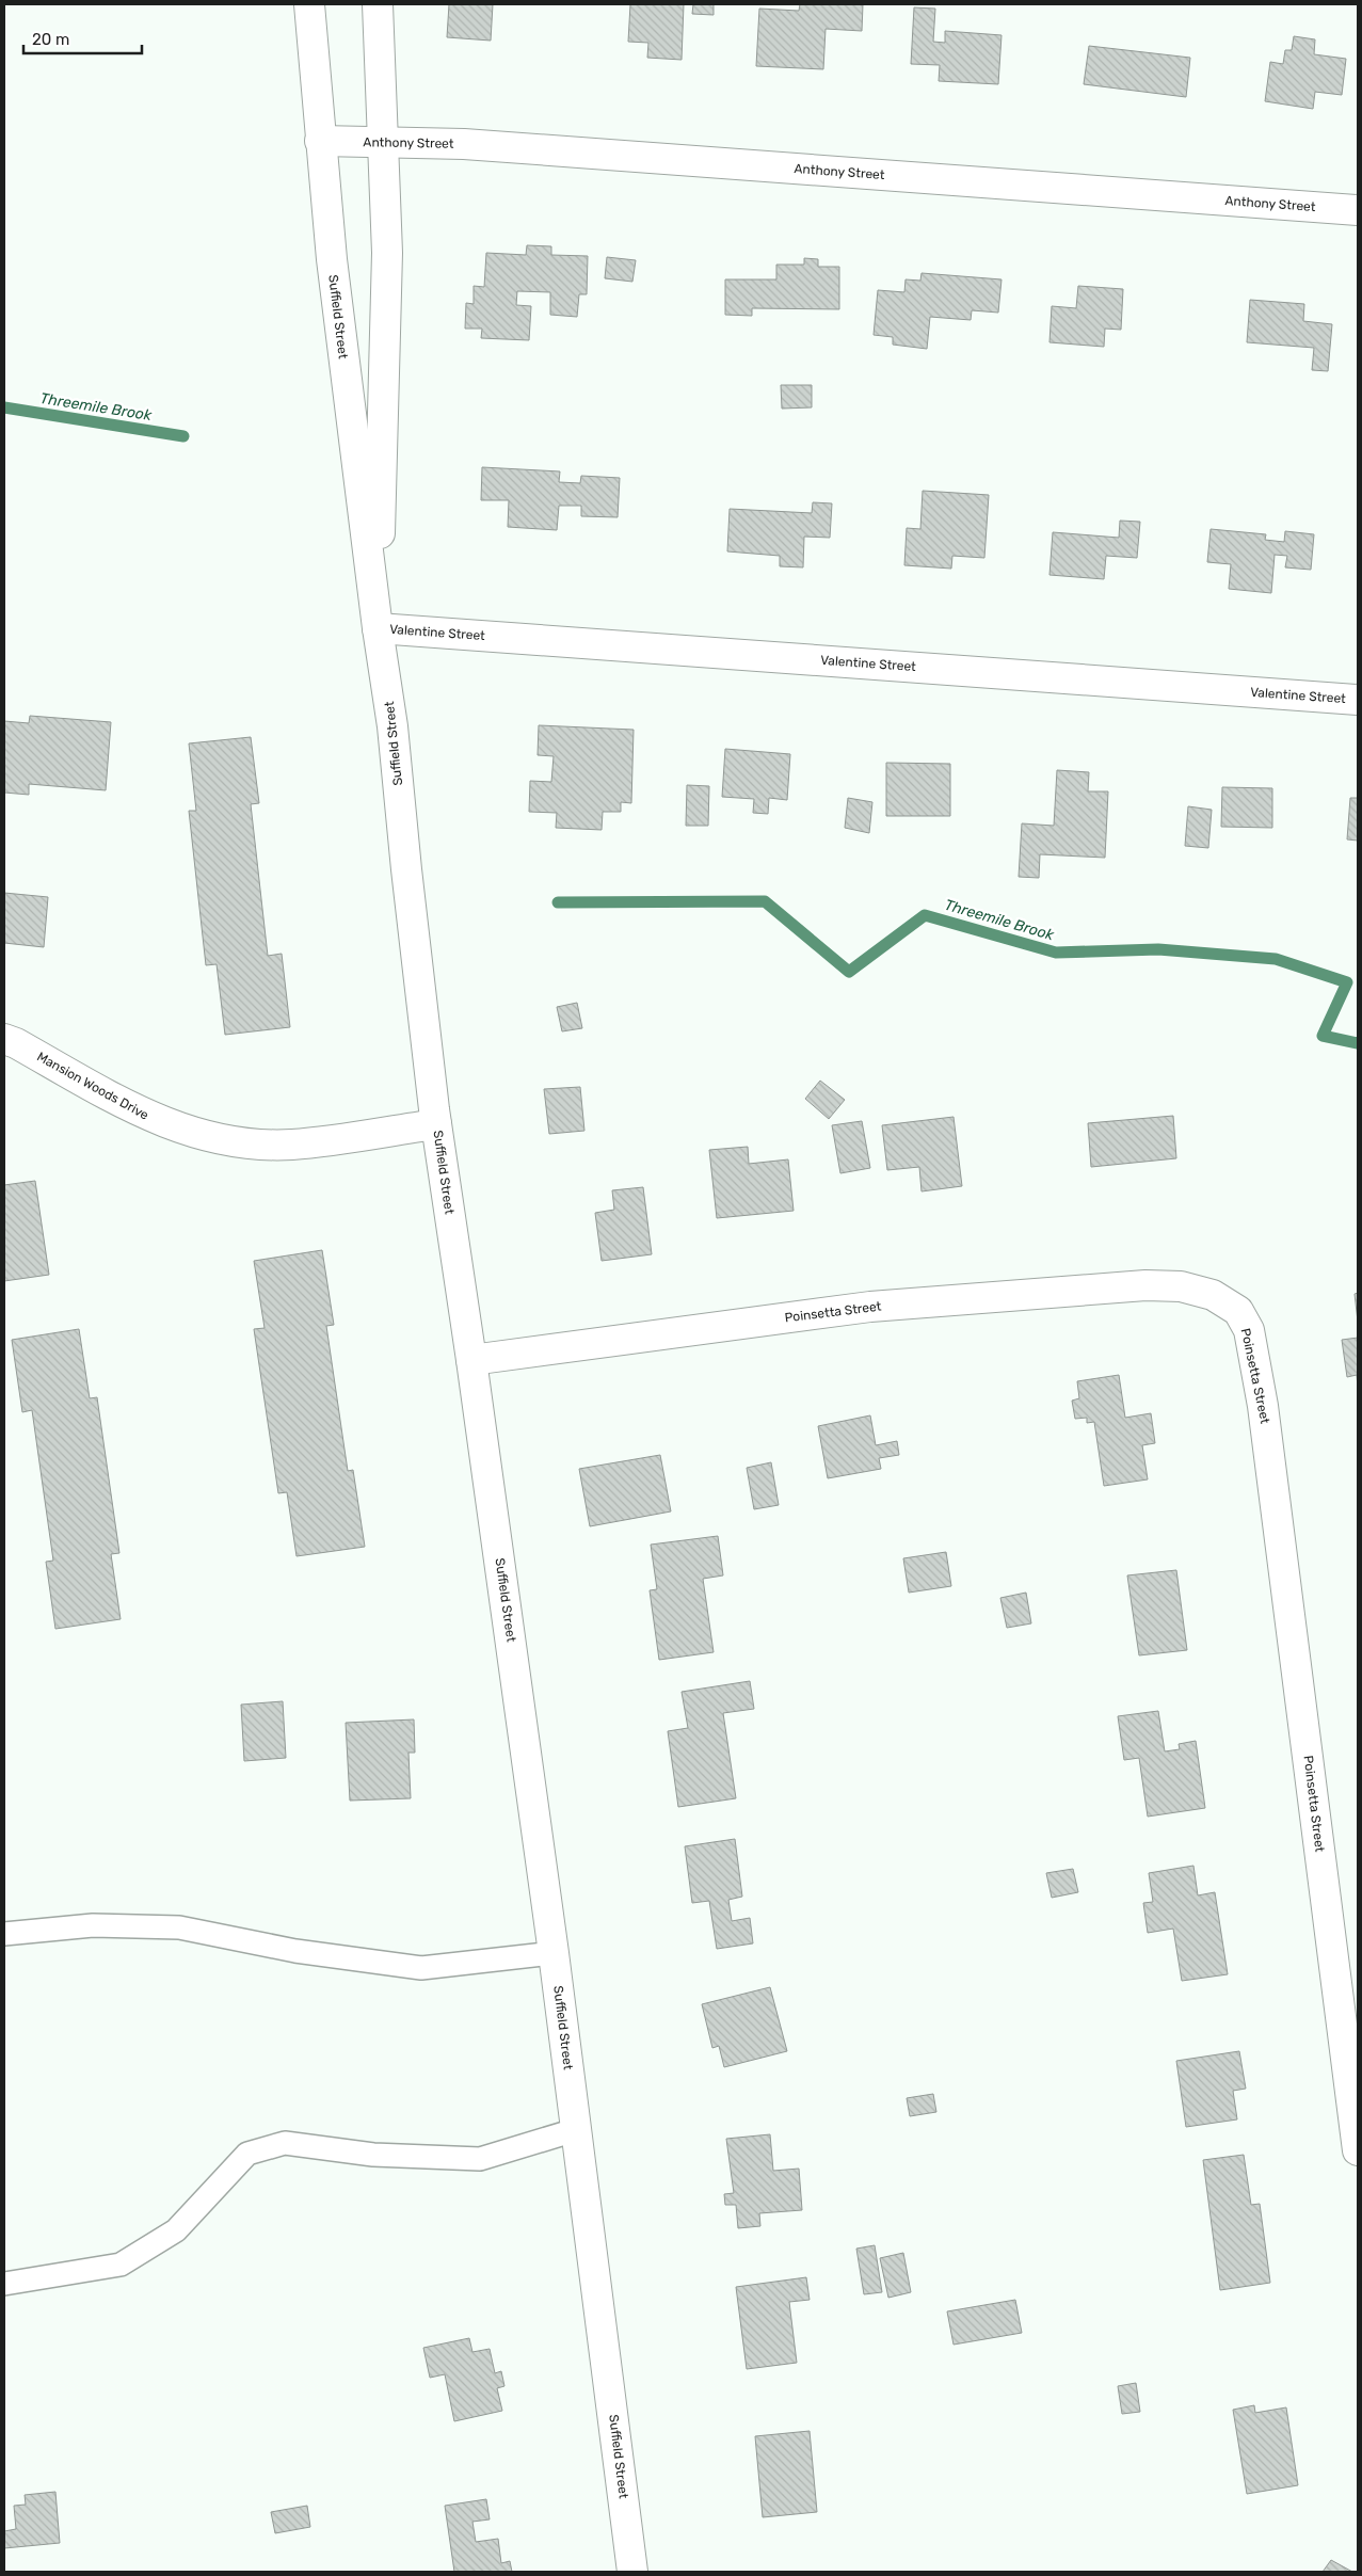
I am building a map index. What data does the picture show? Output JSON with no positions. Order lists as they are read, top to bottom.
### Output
{
  "streets": {
    "street": [
      "Anthony Street",
      "Suffield Street",
      "Valentine Street",
      "Mansion Woods Drive",
      "Poinsetta Street"
    ]
  },
  "crossings": [
    ["Anthony Street", "Suffield Street"],
    ["Suffield Street", "Valentine Street"],
    ["Suffield Street", "Mansion Woods Drive"],
    ["Suffield Street", "Poinsetta Street"]
  ],
  "water": ["Threemile Brook"],
  "scale_bar": "20 m"
}
